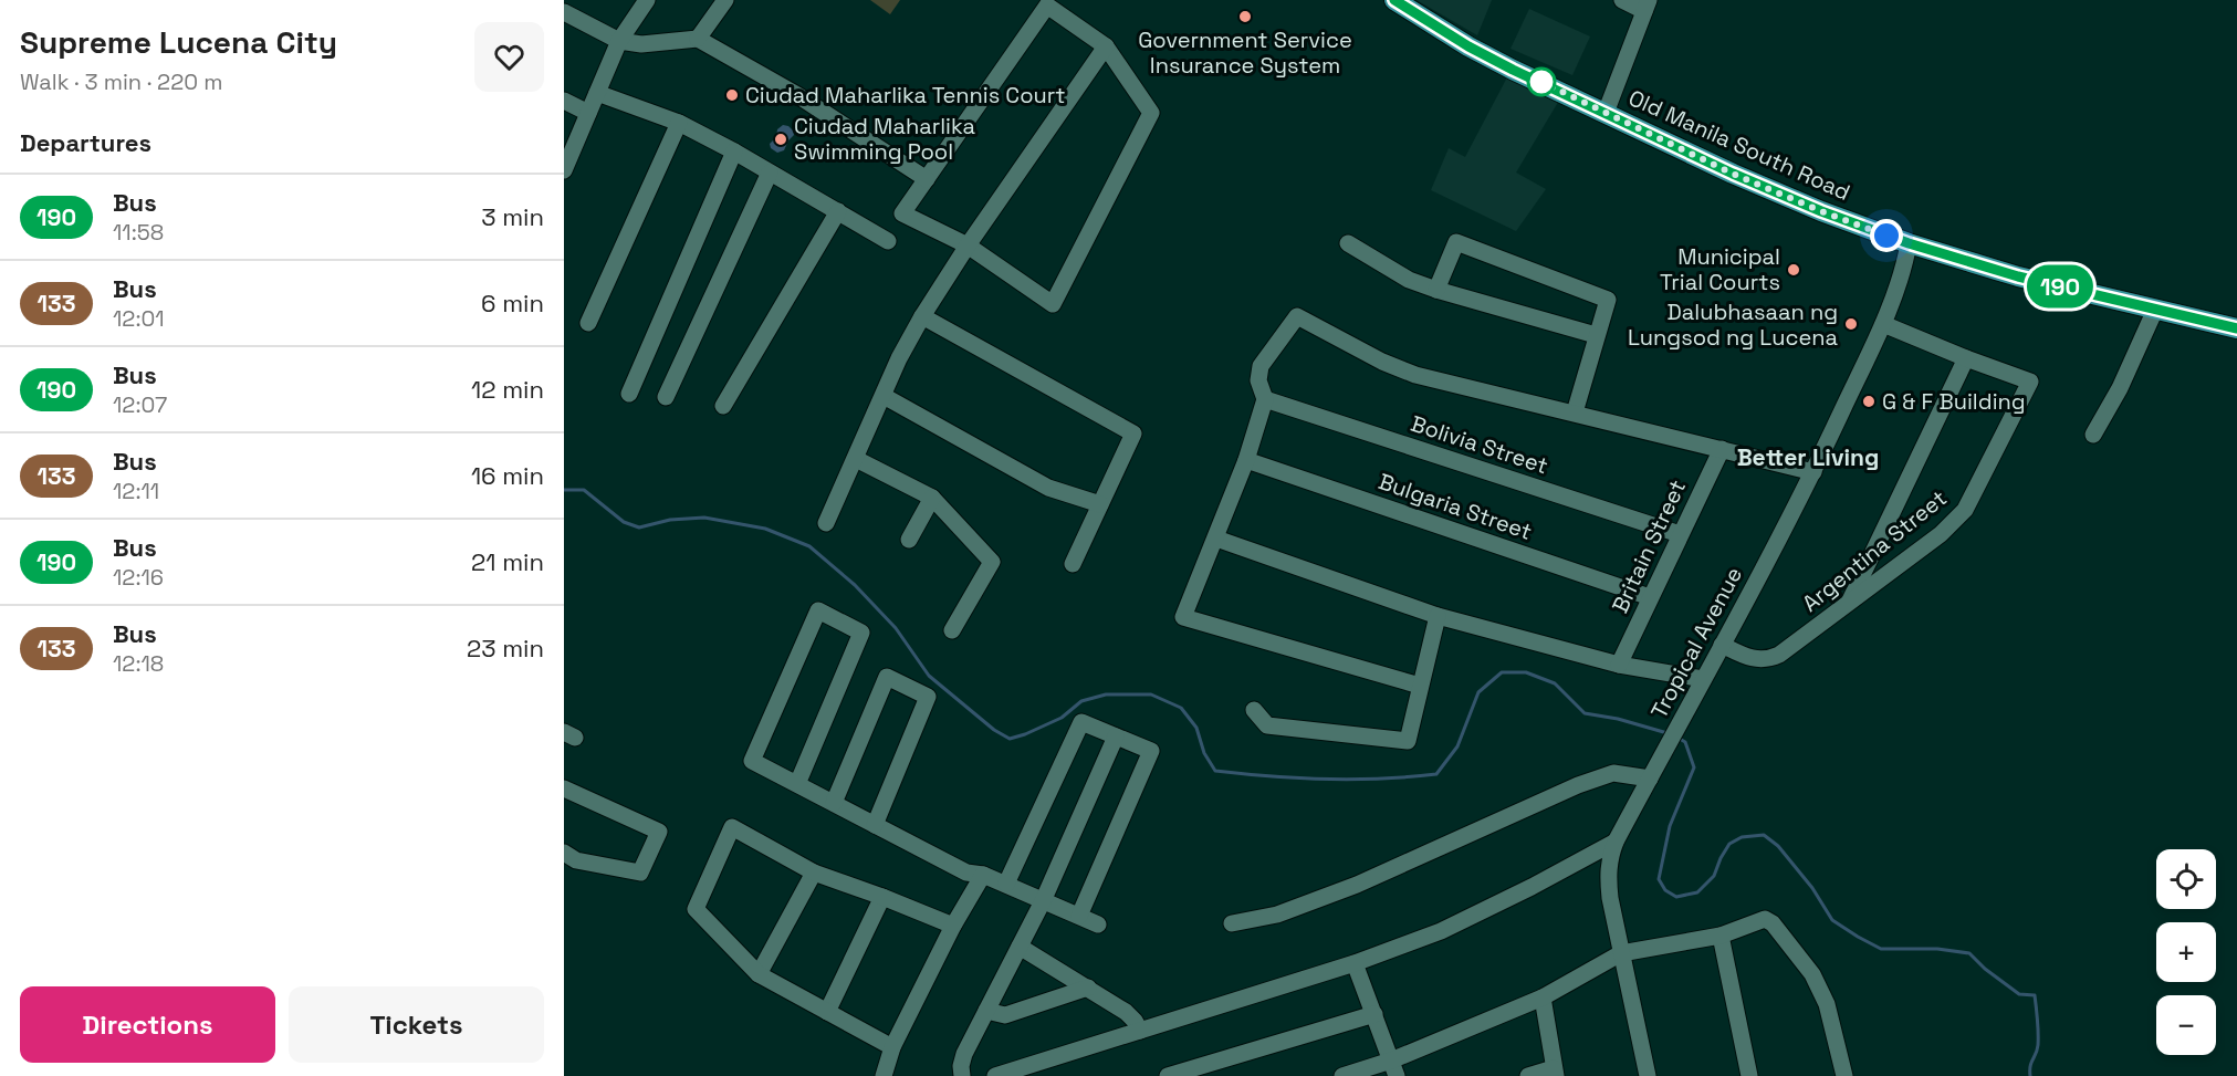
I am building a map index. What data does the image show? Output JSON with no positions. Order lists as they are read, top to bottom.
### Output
{
  "streets": {
    "main road": ["Old Manila South Road"],
    "street": [
      "Bolivia Street",
      "Bulgaria Street",
      "Britain Street",
      "Argentina Street",
      "Tropical Avenue"
    ]
  },
  "crossings": [
    ["Old Manila South Road", "Tropical Avenue"],
    ["Bolivia Street", "Britain Street"],
    ["Bulgaria Street", "Britain Street"],
    ["Argentina Street", "Tropical Avenue"]
  ],
  "districts": ["Better Living"],
  "places": [
    "Government Service Insurance System",
    "Ciudad Maharlika Tennis Court",
    "Ciudad Maharlika Swimming Pool",
    "Municipal Trial Courts",
    "Dalubhasaan ng Lungsod ng Lucena",
    "G & F Building"
  ],
  "lines": ["bus line 190"],
  "page": {
    "heading": [
      ["Supreme Lucena City", "Walk · 3 min · 220 m"],
      "Departures"
    ],
    "on_map": "190",
    "list": [
      {
        "mark": "190",
        "name": "Bus",
        "note": "11:58",
        "value": "3 min"
      },
      {
        "mark": "133",
        "name": "Bus",
        "note": "12:01",
        "value": "6 min"
      },
      {
        "mark": "190",
        "name": "Bus",
        "note": "12:07",
        "value": "12 min"
      },
      {
        "mark": "133",
        "name": "Bus",
        "note": "12:11",
        "value": "16 min"
      },
      {
        "mark": "190",
        "name": "Bus",
        "note": "12:16",
        "value": "21 min"
      },
      {
        "mark": "133",
        "name": "Bus",
        "note": "12:18",
        "value": "23 min"
      }
    ],
    "map_buttons": ["+", "−"],
    "buttons": ["Directions", "Tickets"]
  }
}
